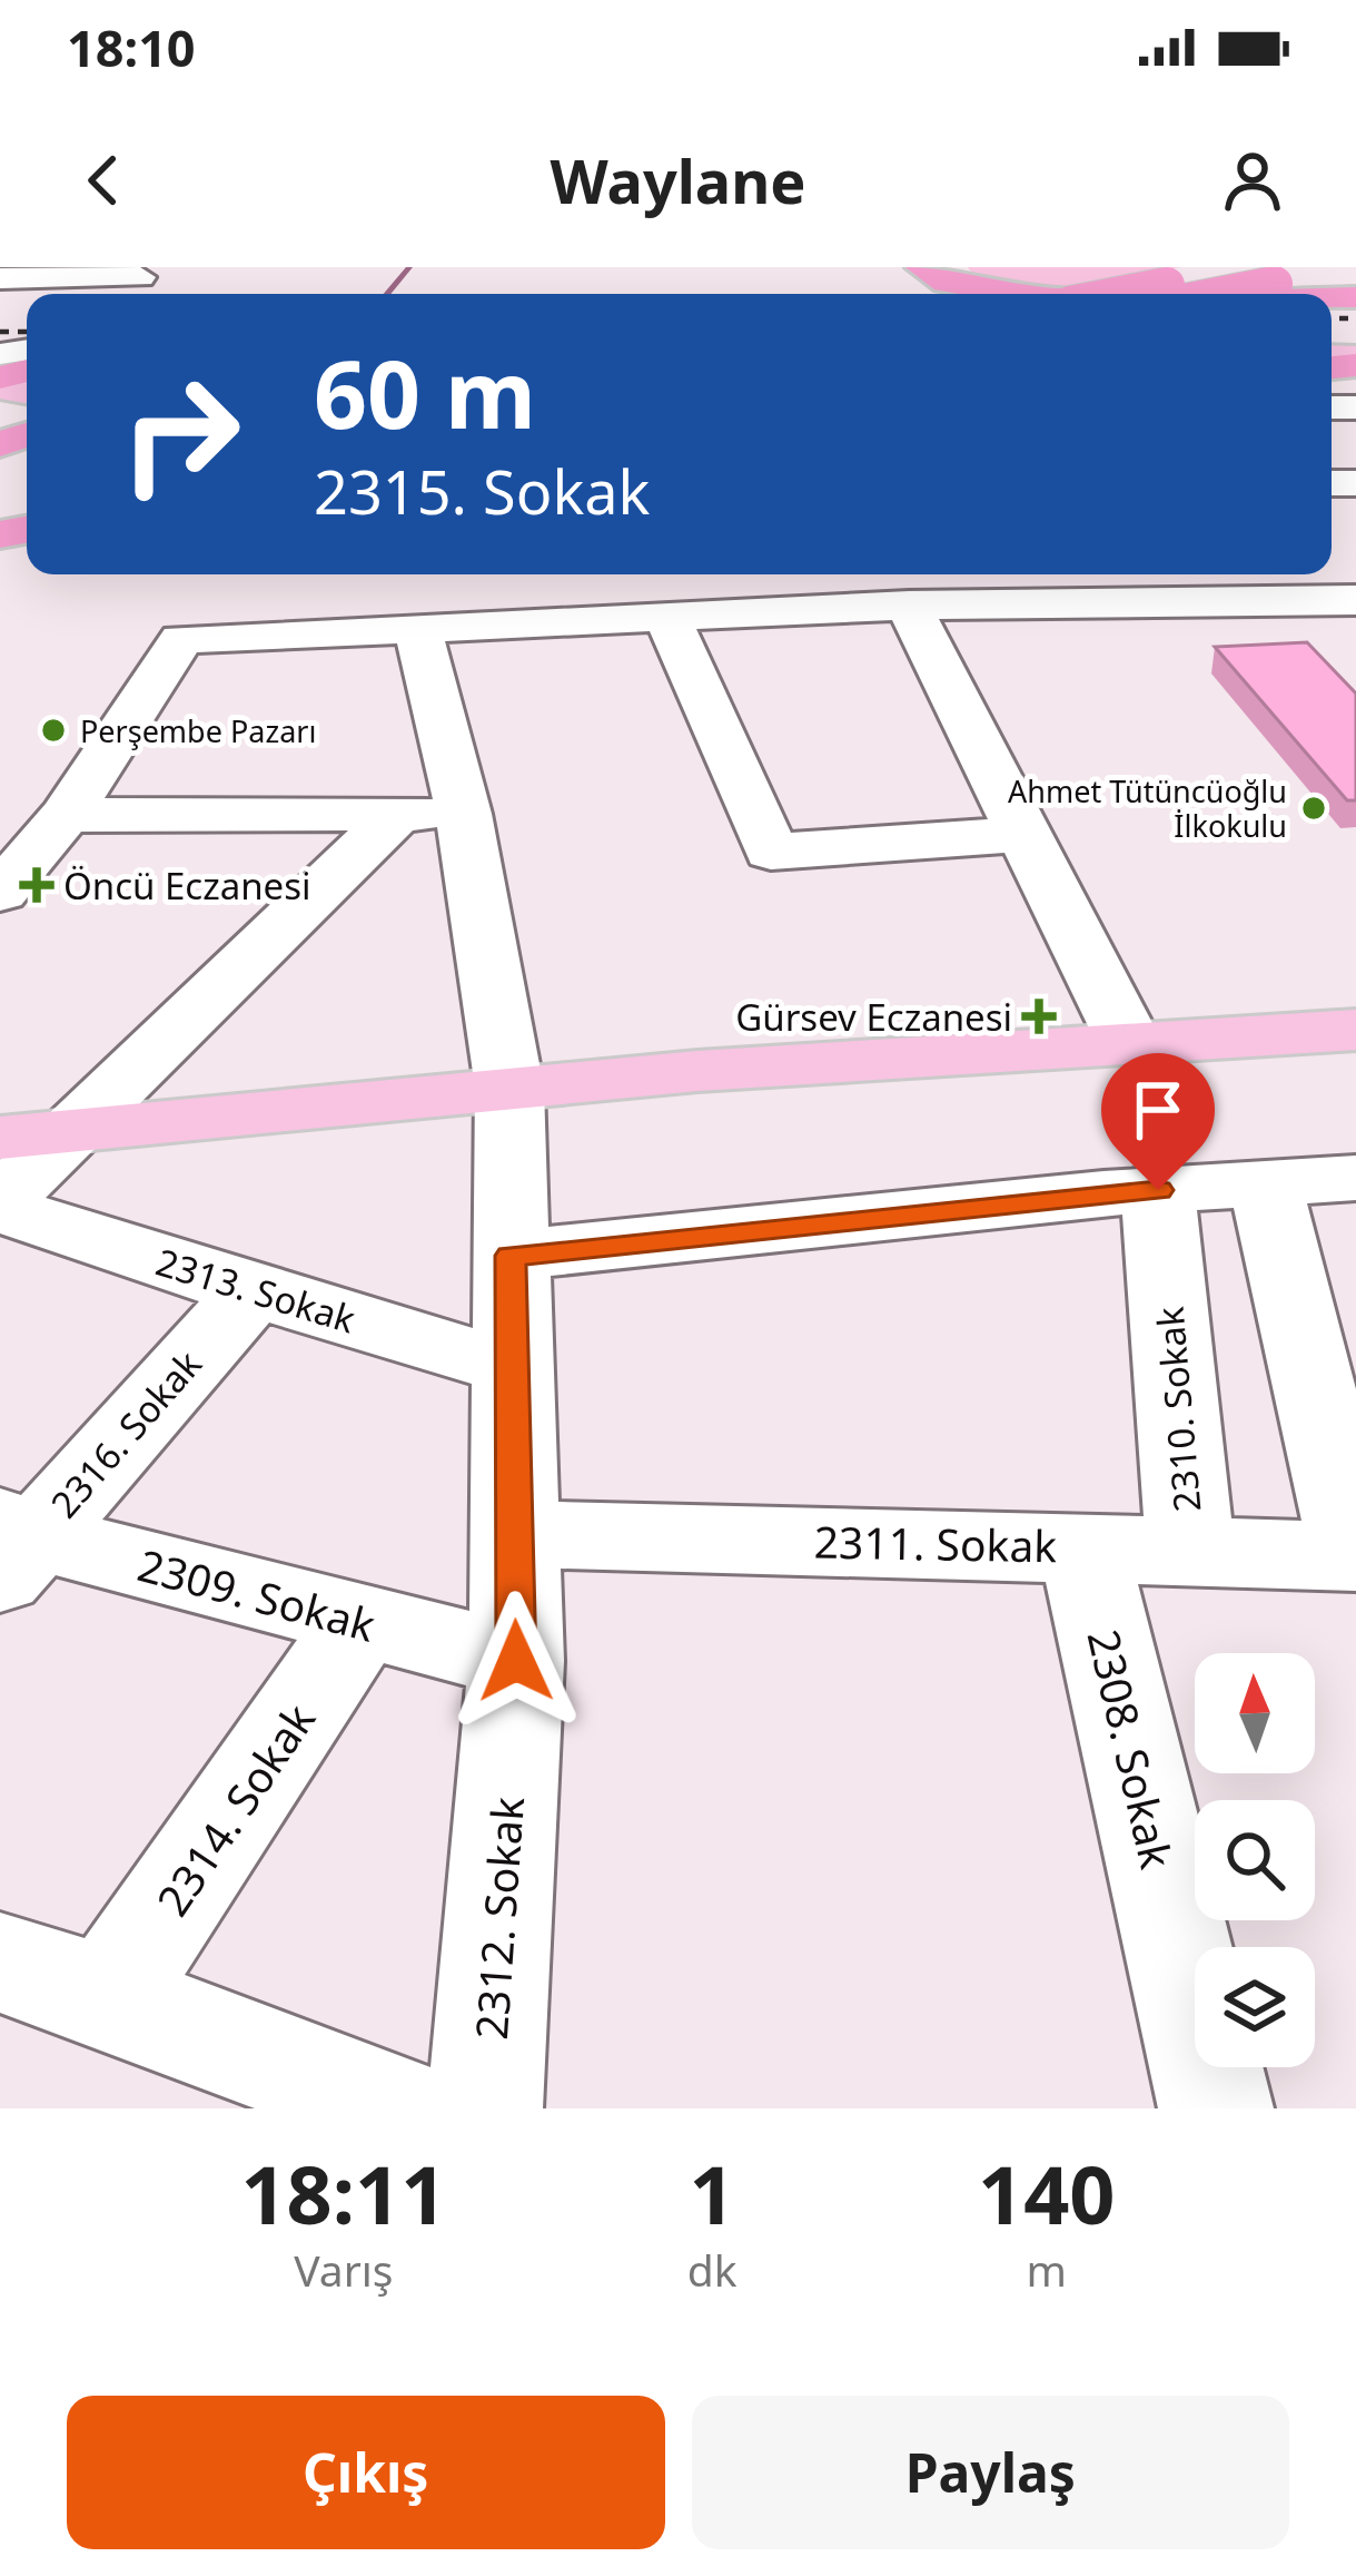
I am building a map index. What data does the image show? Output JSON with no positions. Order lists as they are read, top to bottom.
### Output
{
  "streets": {
    "street": [
      "2313. Sokak",
      "2310. Sokak",
      "2316. Sokak",
      "2311. Sokak",
      "2309. Sokak",
      "2308. Sokak",
      "2314. Sokak",
      "2312. Sokak"
    ]
  },
  "crossings": [
    ["2313. Sokak", "2316. Sokak"],
    ["2313. Sokak", "2312. Sokak"],
    ["2310. Sokak", "2311. Sokak"],
    ["2316. Sokak", "2309. Sokak"],
    ["2311. Sokak", "2308. Sokak"],
    ["2311. Sokak", "2312. Sokak"],
    ["2309. Sokak", "2314. Sokak"],
    ["2309. Sokak", "2312. Sokak"]
  ],
  "places": {
    "other": ["Perşembe Pazarı", "Ahmet Tütüncüoğlu İlkokulu"],
    "health": ["Öncü Eczanesi", "Gürsev Eczanesi"]
  },
  "north": "top",
  "page": {
    "status": "18:10",
    "header": "Waylane",
    "turn": ["60 m", "2315. Sokak"],
    "eta": [
      "18:11",
      "Varış",
      "1",
      "dk",
      "140",
      "m"
    ],
    "buttons": ["Çıkış", "Paylaş"]
  }
}
